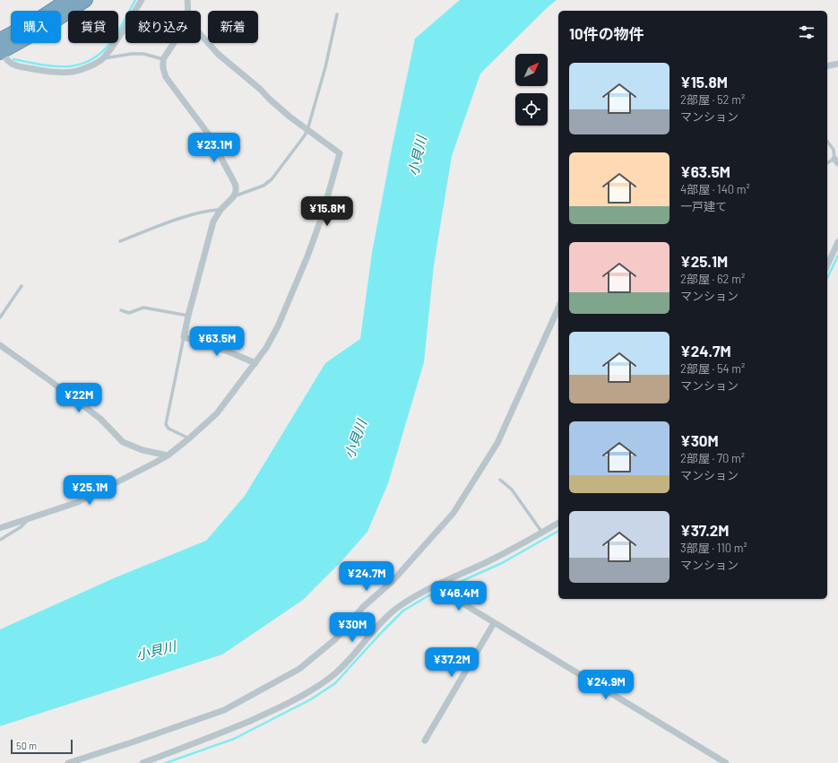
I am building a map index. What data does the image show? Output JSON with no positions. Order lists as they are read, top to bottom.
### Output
{
  "water": ["小貝川"],
  "scale_bar": "50 m",
  "north": "top right",
  "page": {
    "chip": [
      "購入",
      "賃貸",
      "絞り込み",
      "新着"
    ],
    "heading": "10件の物件",
    "list": [
      {
        "name": "¥15.8M",
        "note": "2部屋 · 52 m² · マンション"
      },
      {
        "name": "¥63.5M",
        "note": "4部屋 · 140 m² · 一戸建て"
      },
      {
        "name": "¥25.1M",
        "note": "2部屋 · 62 m² · マンション"
      },
      {
        "name": "¥24.7M",
        "note": "2部屋 · 54 m² · マンション"
      },
      {
        "name": "¥30M",
        "note": "2部屋 · 70 m² · マンション"
      },
      {
        "name": "¥37.2M",
        "note": "3部屋 · 110 m² · マンション"
      }
    ],
    "price": [
      "¥23.1M",
      "¥15.8M",
      "¥63.5M",
      "¥22M",
      "¥25.1M",
      "¥24.7M",
      "¥46.4M",
      "¥30M",
      "¥37.2M",
      "¥24.9M"
    ],
    "scale": "50 m"
  }
}
